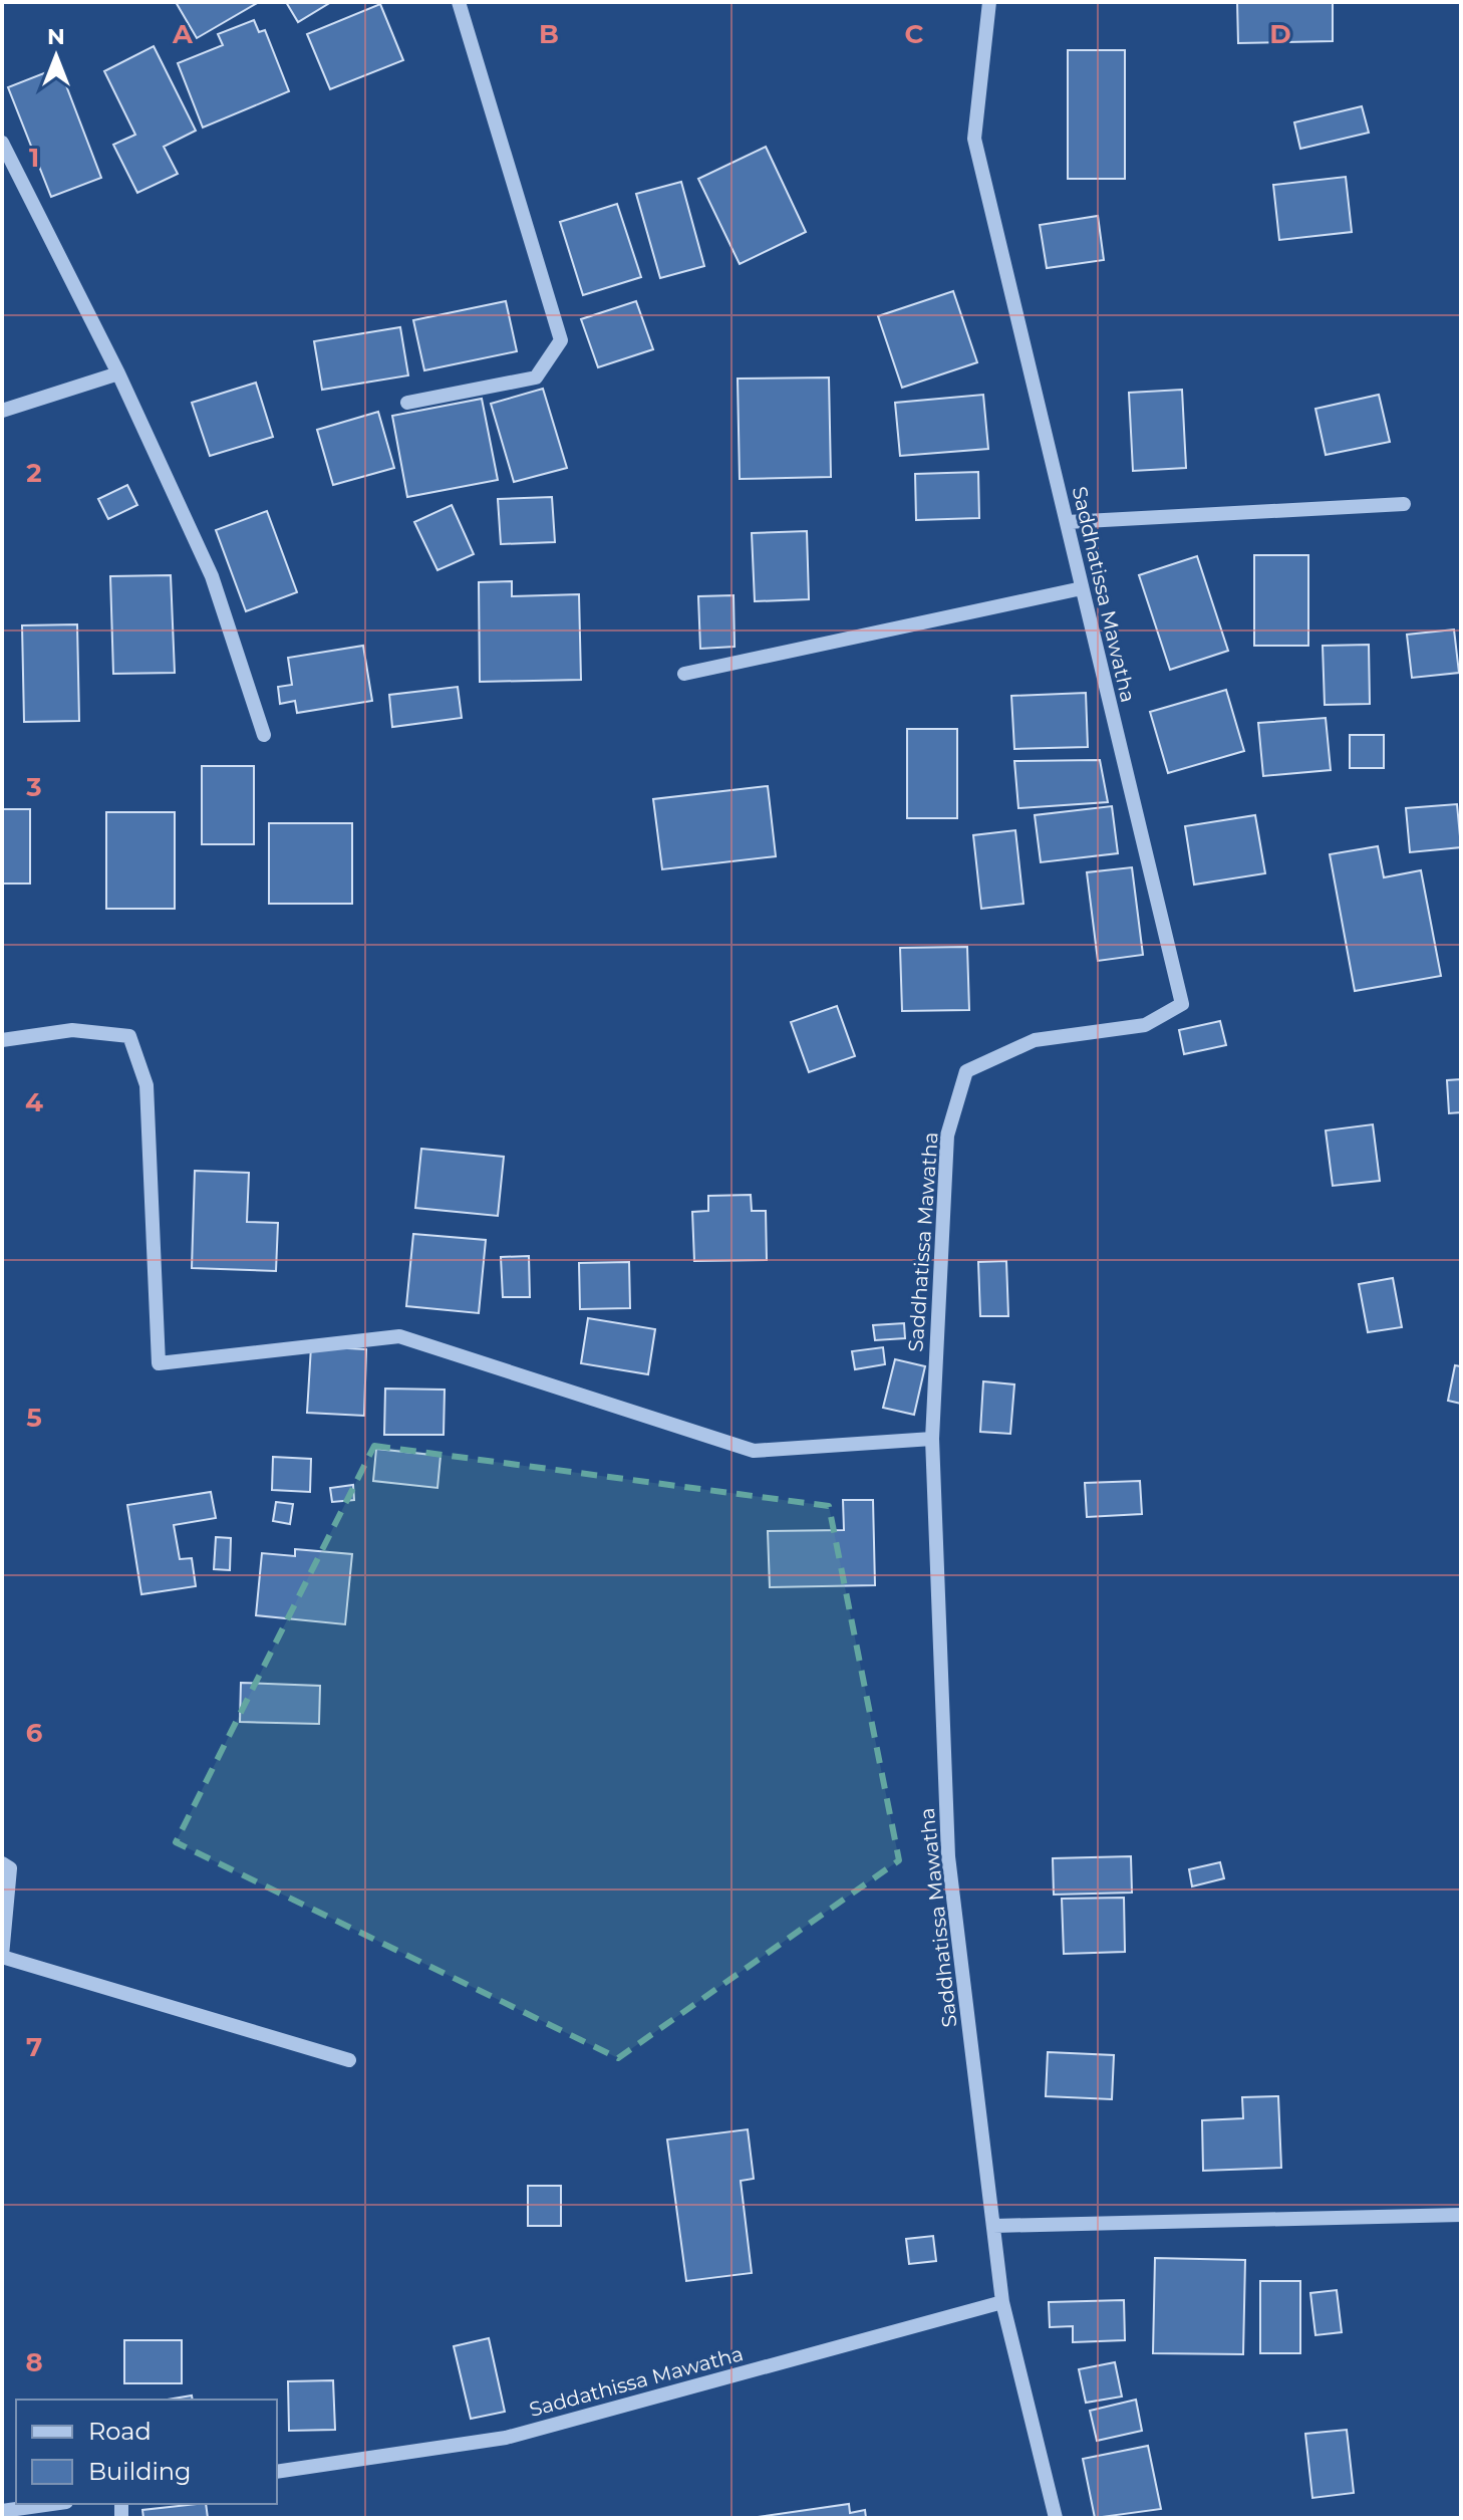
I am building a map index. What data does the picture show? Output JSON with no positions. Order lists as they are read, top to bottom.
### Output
{
  "streets": {
    "street": ["Saddhatissa Mawatha", "Saddathissa Mawatha"]
  },
  "crossings": [
    ["Saddhatissa Mawatha", "Saddathissa Mawatha"]
  ],
  "legend": ["Road", "Building"],
  "north": "top",
  "grid": {
    "columns": [
      "A",
      "B",
      "C",
      "D"
    ],
    "rows": [
      "1",
      "2",
      "3",
      "4",
      "5",
      "6",
      "7",
      "8"
    ]
  }
}
